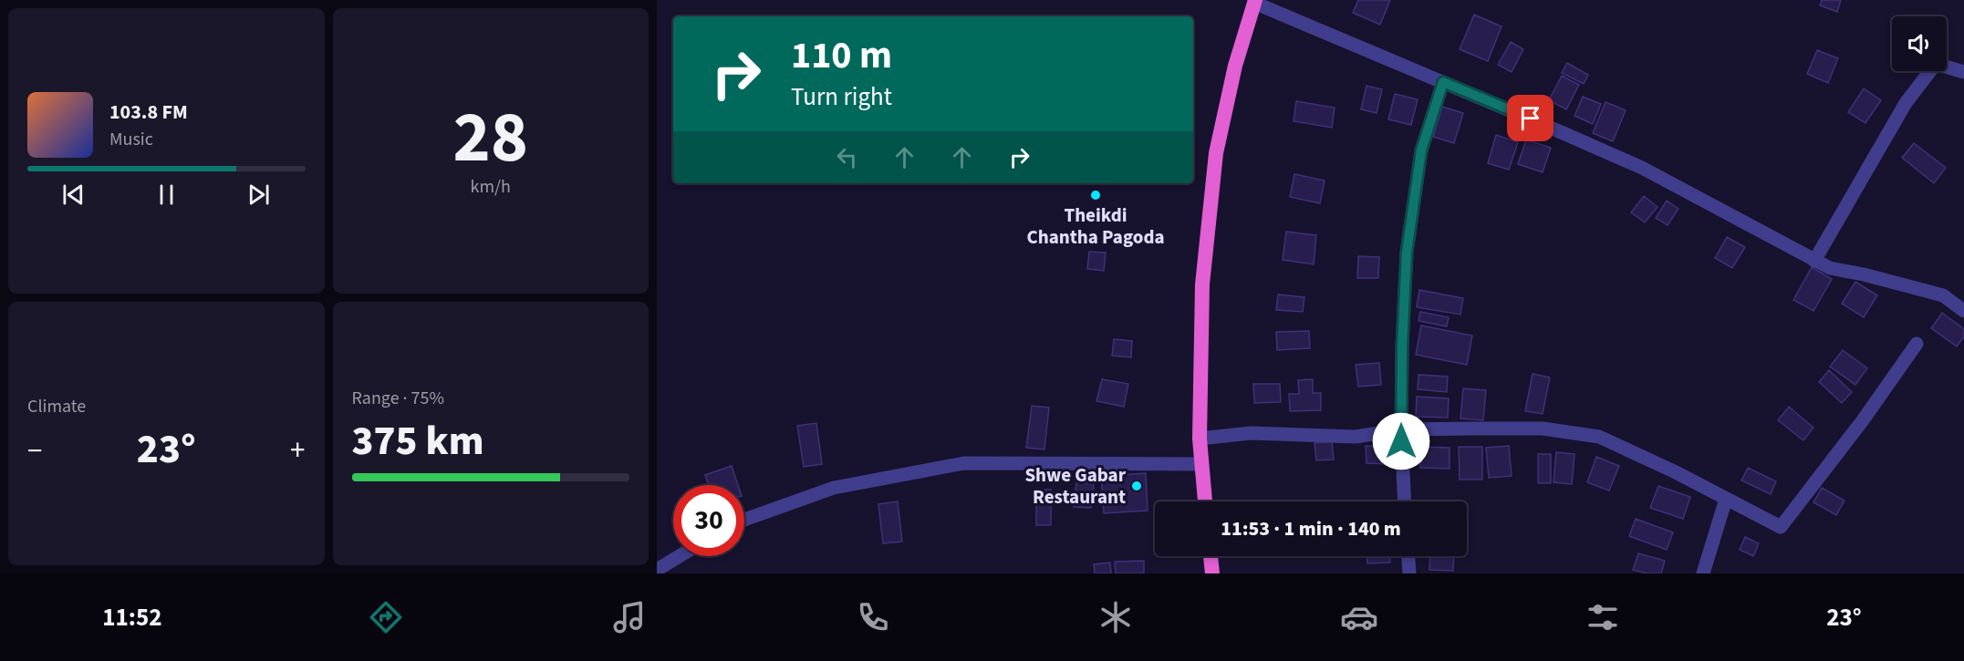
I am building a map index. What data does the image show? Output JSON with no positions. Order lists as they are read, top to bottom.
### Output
{
  "places": ["Theikdi Chantha Pagoda", "Shwe Gabar Restaurant"],
  "page": {
    "tile": [
      ["28", "km/h"],
      "Climate",
      ["Range · 75%", "375 km"]
    ],
    "turn": ["110 m", "Turn right"],
    "song": ["103.8 FM", "Music"],
    "heat": ["−", "23°", "+"],
    "limit": "30",
    "trip": "11:53 · 1 min · 140 m",
    "tabs": ["11:52", "23°"]
  }
}
